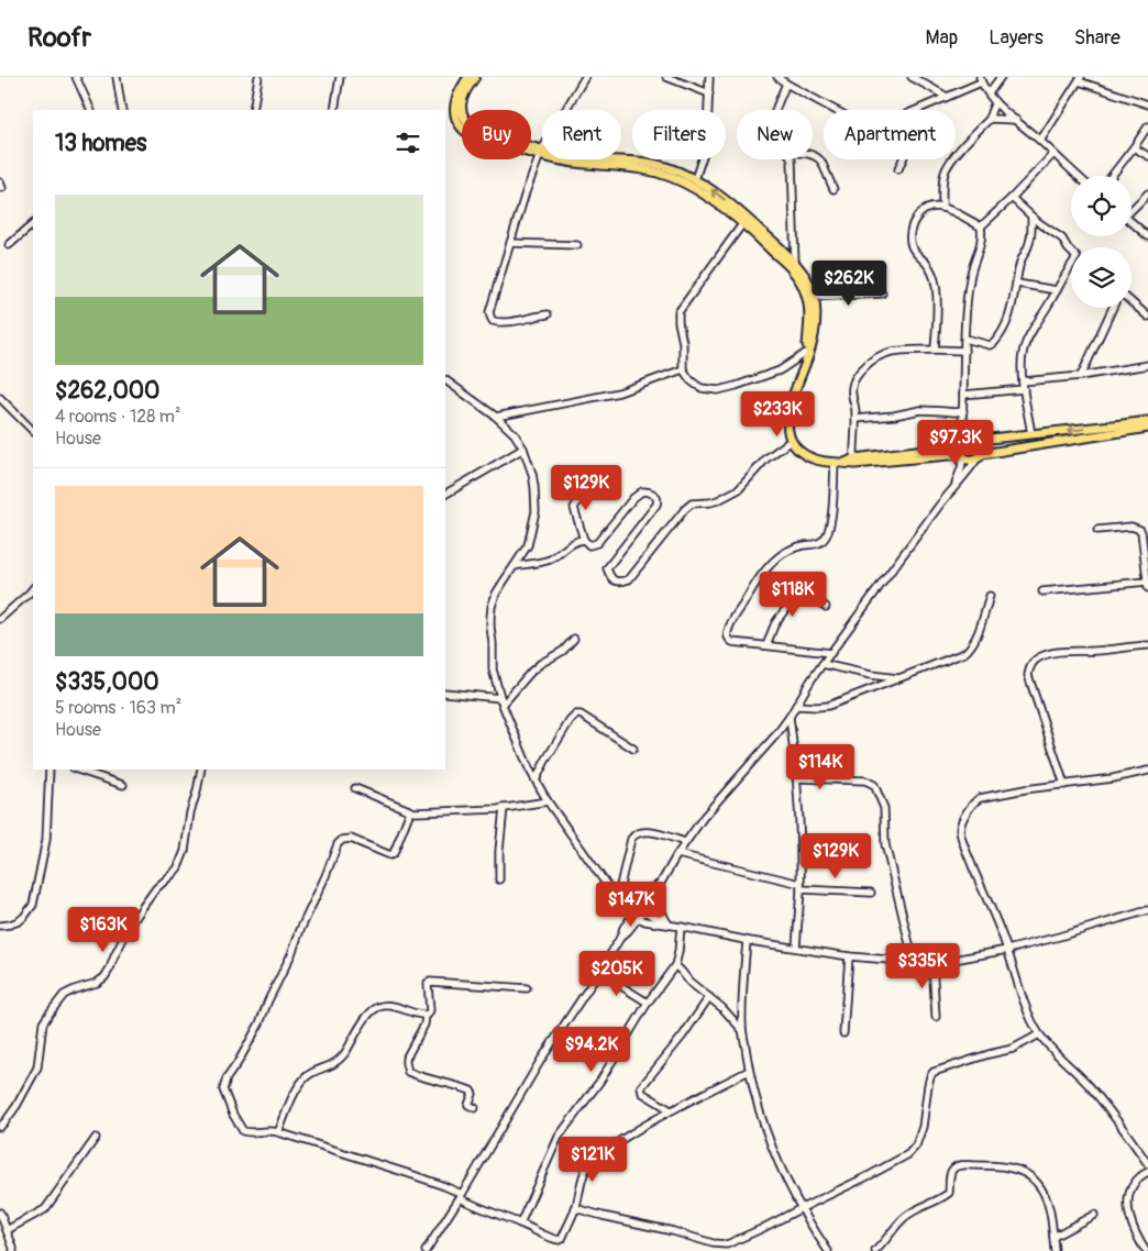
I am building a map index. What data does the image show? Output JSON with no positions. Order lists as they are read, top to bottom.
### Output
{
  "page": {
    "header": "Roofr",
    "nav": ["Map", "Layers", "Share"],
    "chip": [
      "Buy",
      "Rent",
      "Filters",
      "New",
      "Apartment"
    ],
    "heading": "13 homes",
    "list": [
      {
        "name": "$262,000",
        "note": "4 rooms · 128 m² · House"
      },
      {
        "name": "$335,000",
        "note": "5 rooms · 163 m² · House"
      }
    ],
    "price": [
      "$262K",
      "$233K",
      "$97.3K",
      "$129K",
      "$118K",
      "$114K",
      "$129K",
      "$147K",
      "$163K",
      "$335K",
      "$205K",
      "$94.2K",
      "$121K"
    ]
  }
}
